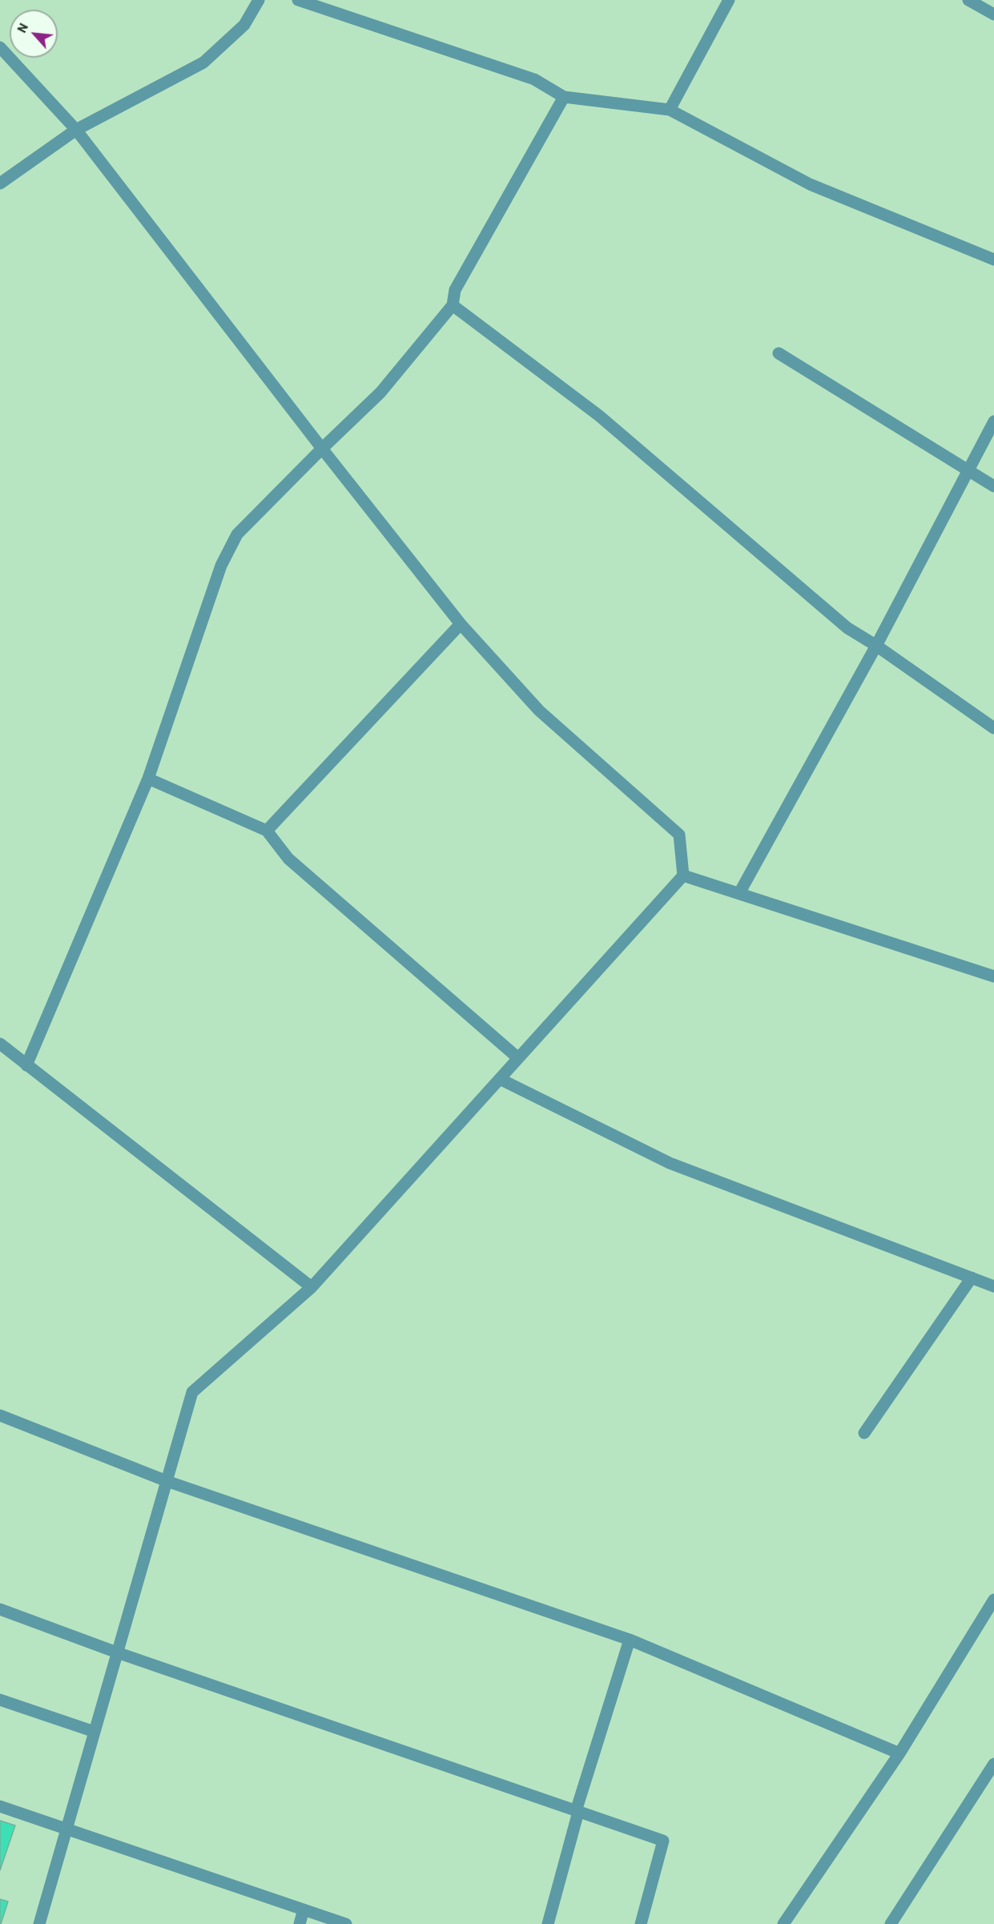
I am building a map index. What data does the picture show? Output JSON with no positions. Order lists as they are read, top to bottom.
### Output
{
  "north": "top left"
}
